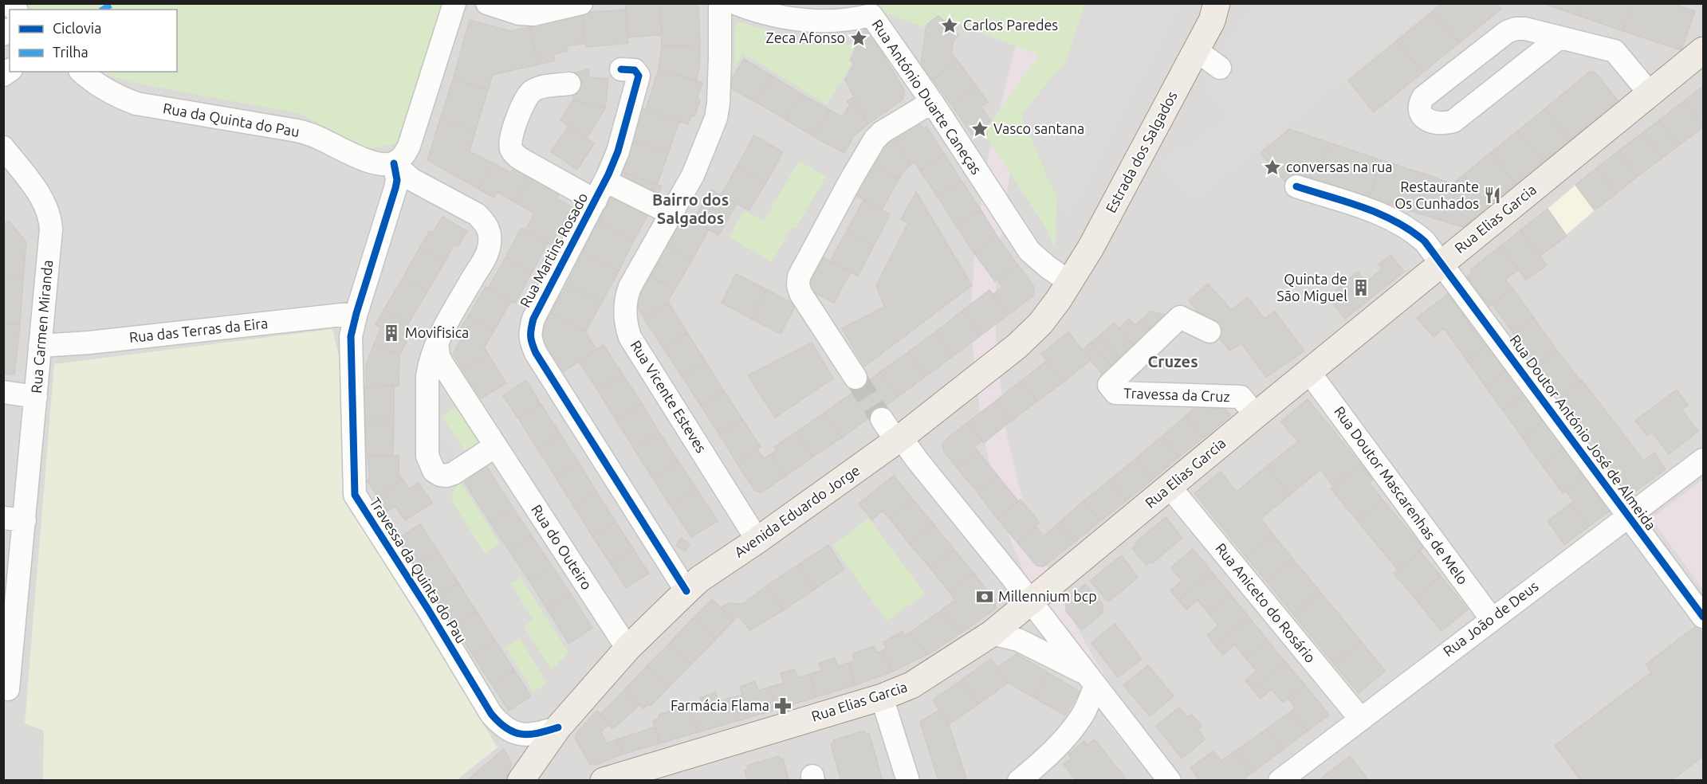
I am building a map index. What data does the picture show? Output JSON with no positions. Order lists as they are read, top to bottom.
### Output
{
  "streets": {
    "main road": ["Estrada dos Salgados", "Rua Elias Garcia", "Avenida Eduardo Jorge"],
    "street": [
      "Rua António Duarte Caneças",
      "Rua da Quinta do Pau",
      "Rua Martins Rosado",
      "Rua Carmen Miranda",
      "Rua das Terras da Eira",
      "Travessa da Cruz",
      "Rua Vicente Esteves",
      "Rua Doutor António José de Almeida",
      "Rua Doutor Mascarenhas de Melo",
      "Rua do Outeiro",
      "Travessa da Quinta do Pau",
      "Rua Aniceto do Rosário",
      "Rua João de Deus"
    ]
  },
  "crossings": [
    ["Rua António Duarte Caneças", "Estrada dos Salgados"],
    ["Rua António Duarte Caneças", "Avenida Eduardo Jorge"],
    ["Rua da Quinta do Pau", "Travessa da Quinta do Pau"],
    ["Estrada dos Salgados", "Avenida Eduardo Jorge"],
    ["Rua Elias Garcia", "Travessa da Cruz"],
    ["Rua Elias Garcia", "Rua Doutor António José de Almeida"],
    ["Rua Elias Garcia", "Rua Doutor Mascarenhas de Melo"],
    ["Rua Elias Garcia", "Rua Aniceto do Rosário"],
    ["Rua Martins Rosado", "Avenida Eduardo Jorge"],
    ["Rua Carmen Miranda", "Rua das Terras da Eira"],
    ["Rua das Terras da Eira", "Travessa da Quinta do Pau"],
    ["Rua Vicente Esteves", "Avenida Eduardo Jorge"],
    ["Rua Doutor António José de Almeida", "Rua João de Deus"],
    ["Rua Doutor Mascarenhas de Melo", "Rua João de Deus"],
    ["Avenida Eduardo Jorge", "Rua do Outeiro"],
    ["Avenida Eduardo Jorge", "Travessa da Quinta do Pau"],
    ["Rua Aniceto do Rosário", "Rua João de Deus"]
  ],
  "districts": ["Bairro dos Salgados", "Cruzes"],
  "places": {
    "place": [
      "Carlos Paredes",
      "Zeca Afonso",
      "Vasco santana",
      "conversas na rua"
    ],
    "restaurant": ["Restaurante Os Cunhados"],
    "building": ["Quinta de São Miguel", "Movifisica"],
    "bank": ["Millennium bcp"],
    "pharmacy": ["Farmácia Flama"]
  },
  "legend": ["Ciclovia", "Trilha"]
}
